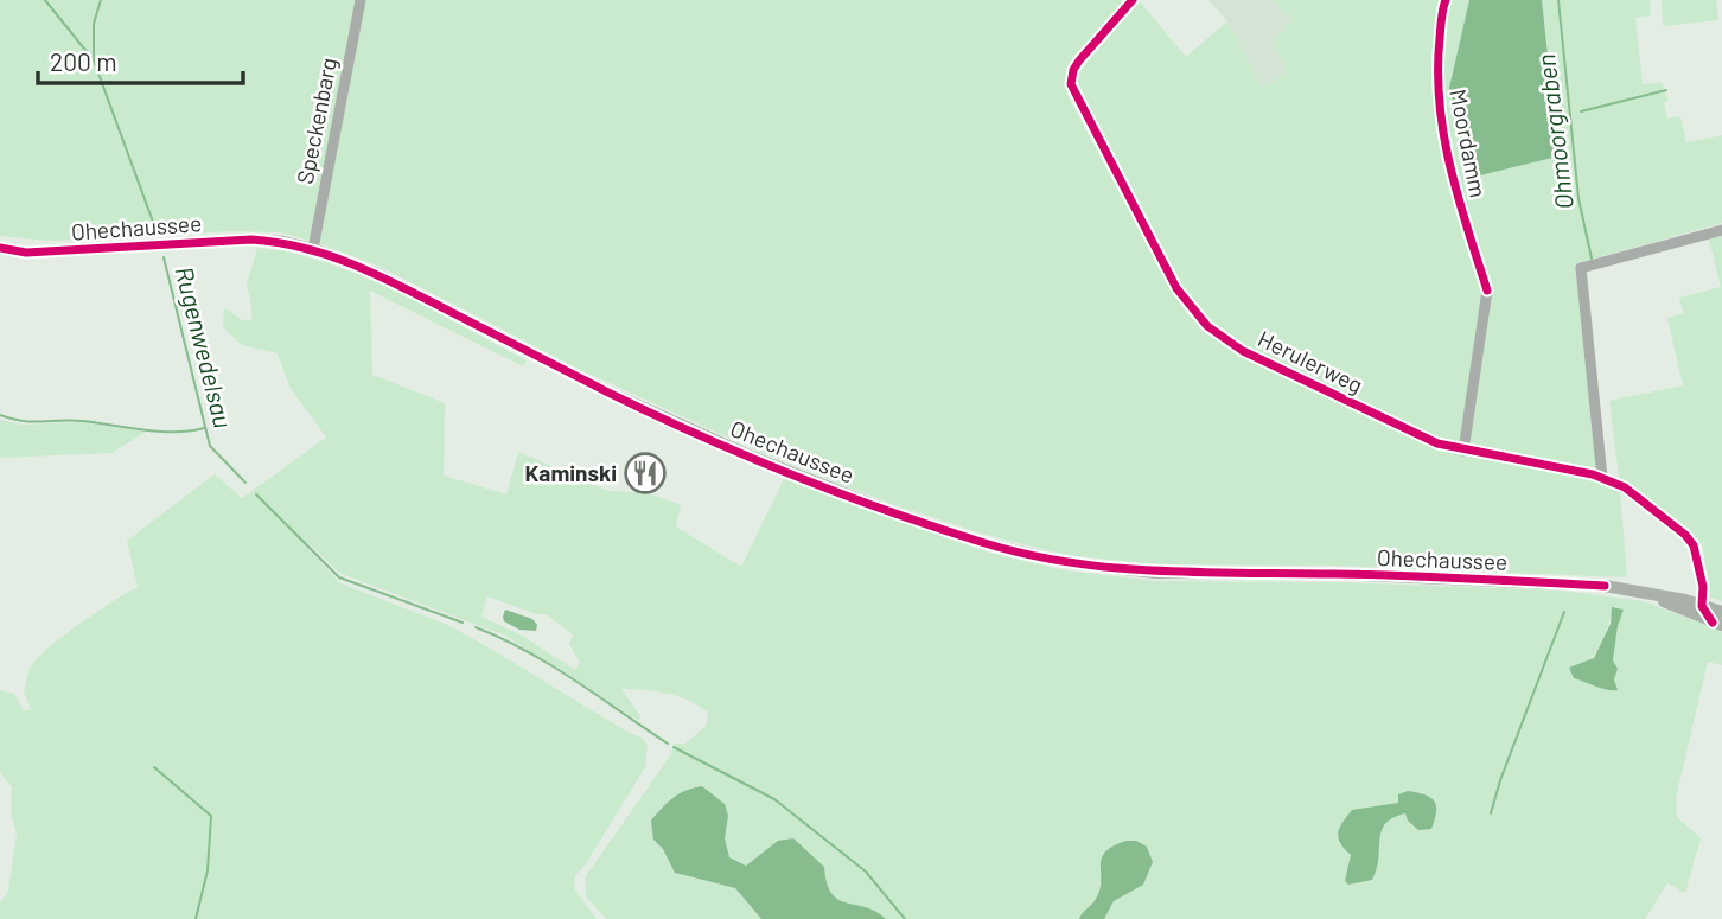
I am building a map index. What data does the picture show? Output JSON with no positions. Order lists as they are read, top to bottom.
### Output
{
  "streets": {
    "main road": ["Ohechaussee"],
    "street": ["Speckenbarg", "Herulerweg"],
    "cycle path": ["Moordamm"]
  },
  "crossings": [
    ["Speckenbarg", "Ohechaussee"]
  ],
  "water": ["Ohmoorgraben", "Rugenwedelsau"],
  "places": {
    "restaurant": ["Kaminski"]
  },
  "scale_bar": "200 m"
}
